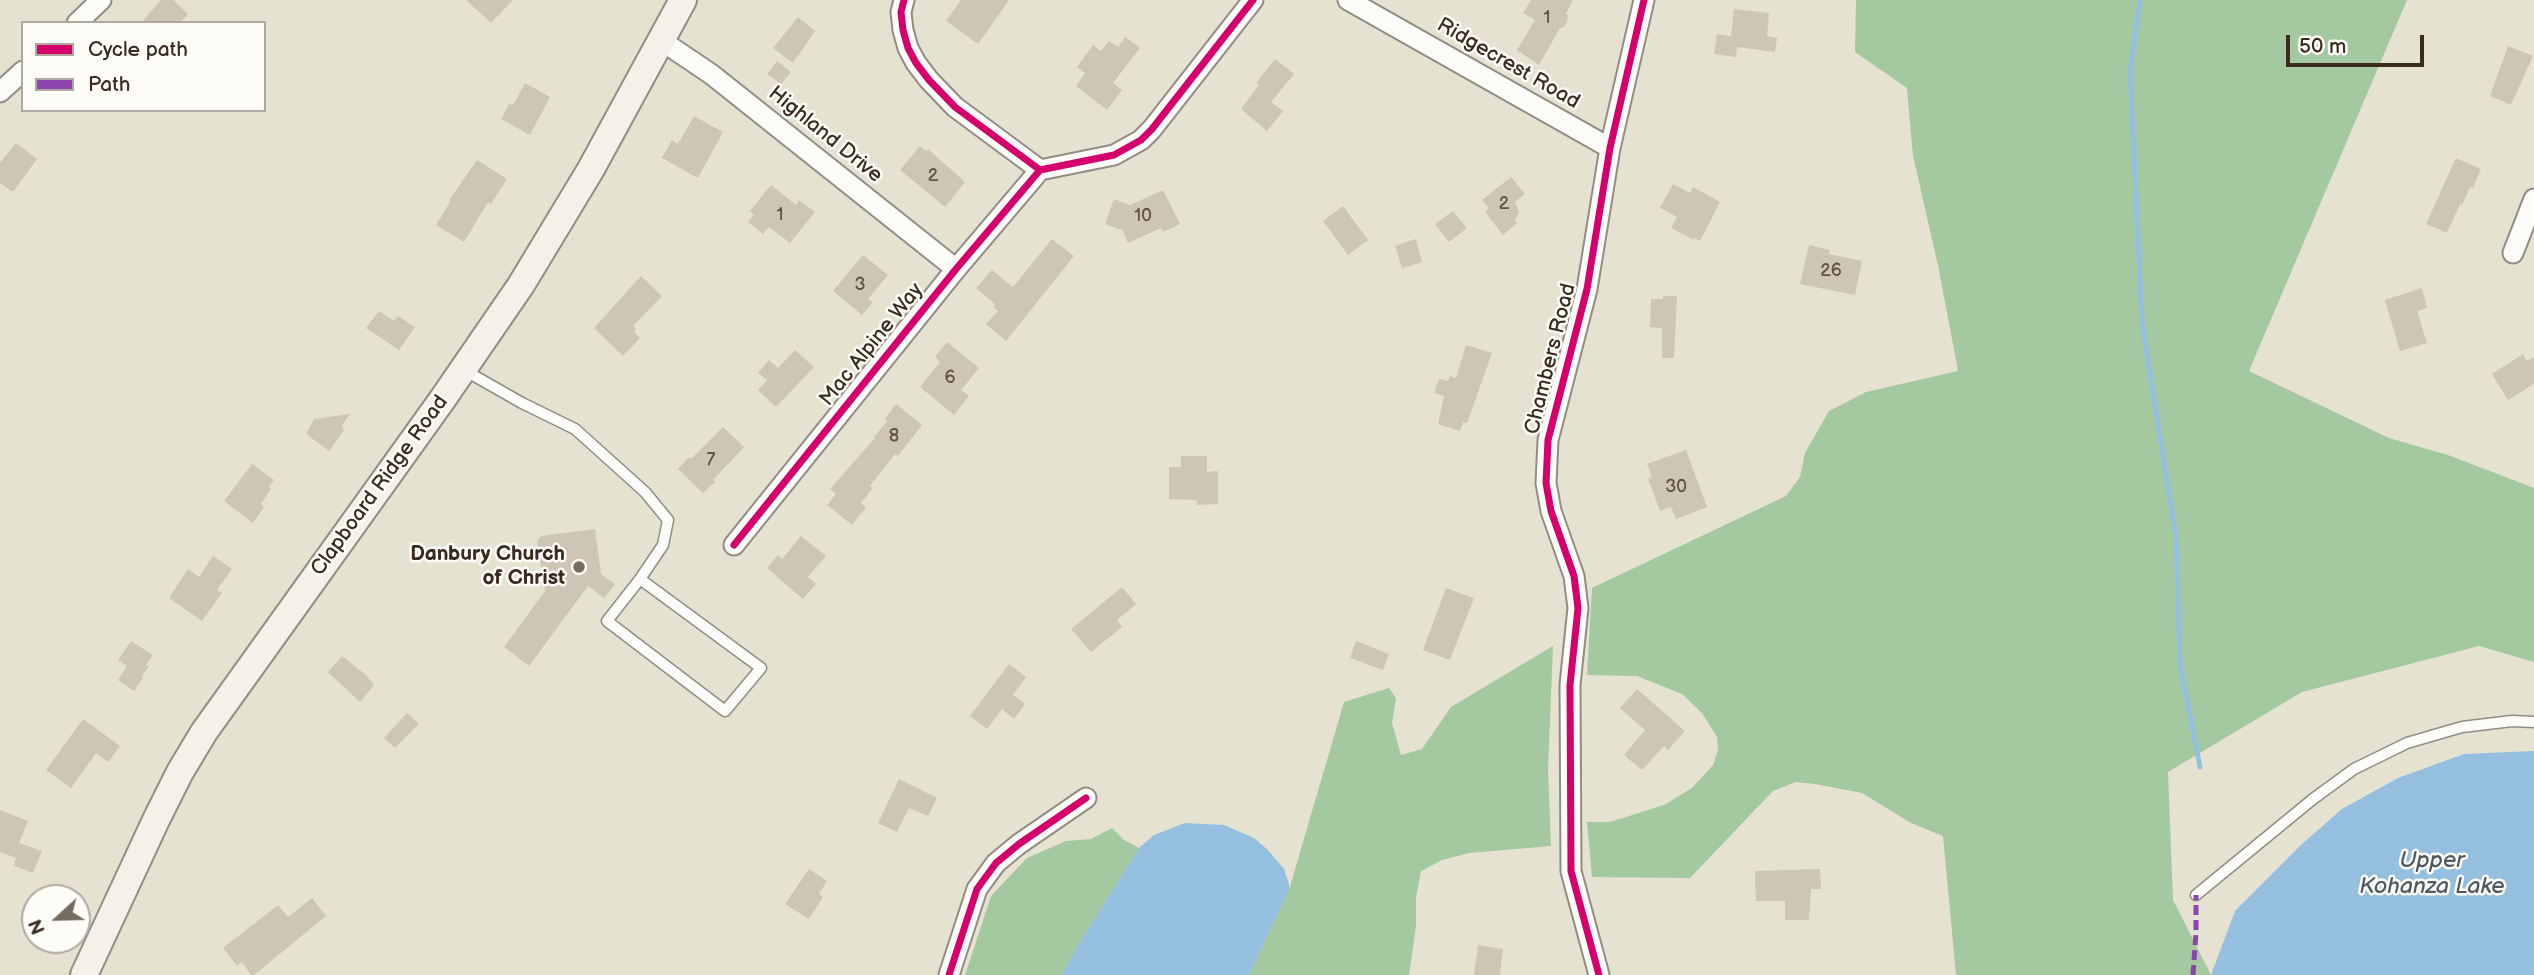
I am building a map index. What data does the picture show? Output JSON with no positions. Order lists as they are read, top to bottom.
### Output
{
  "streets": {
    "main road": ["Clapboard Ridge Road"],
    "street": [
      "Ridgecrest Road",
      "Highland Drive",
      "Mac Alpine Way",
      "Chambers Road"
    ]
  },
  "crossings": [
    ["Ridgecrest Road", "Chambers Road"],
    ["Highland Drive", "Mac Alpine Way"],
    ["Highland Drive", "Clapboard Ridge Road"]
  ],
  "water": ["Upper Kohanza Lake"],
  "places": ["Danbury Church of Christ"],
  "house_numbers": [
    "1",
    "2",
    "2",
    "1",
    "10",
    "26",
    "3",
    "6",
    "8",
    "7",
    "30"
  ],
  "legend": ["Cycle path", "Path"],
  "scale_bar": "50 m",
  "north": "left"
}
